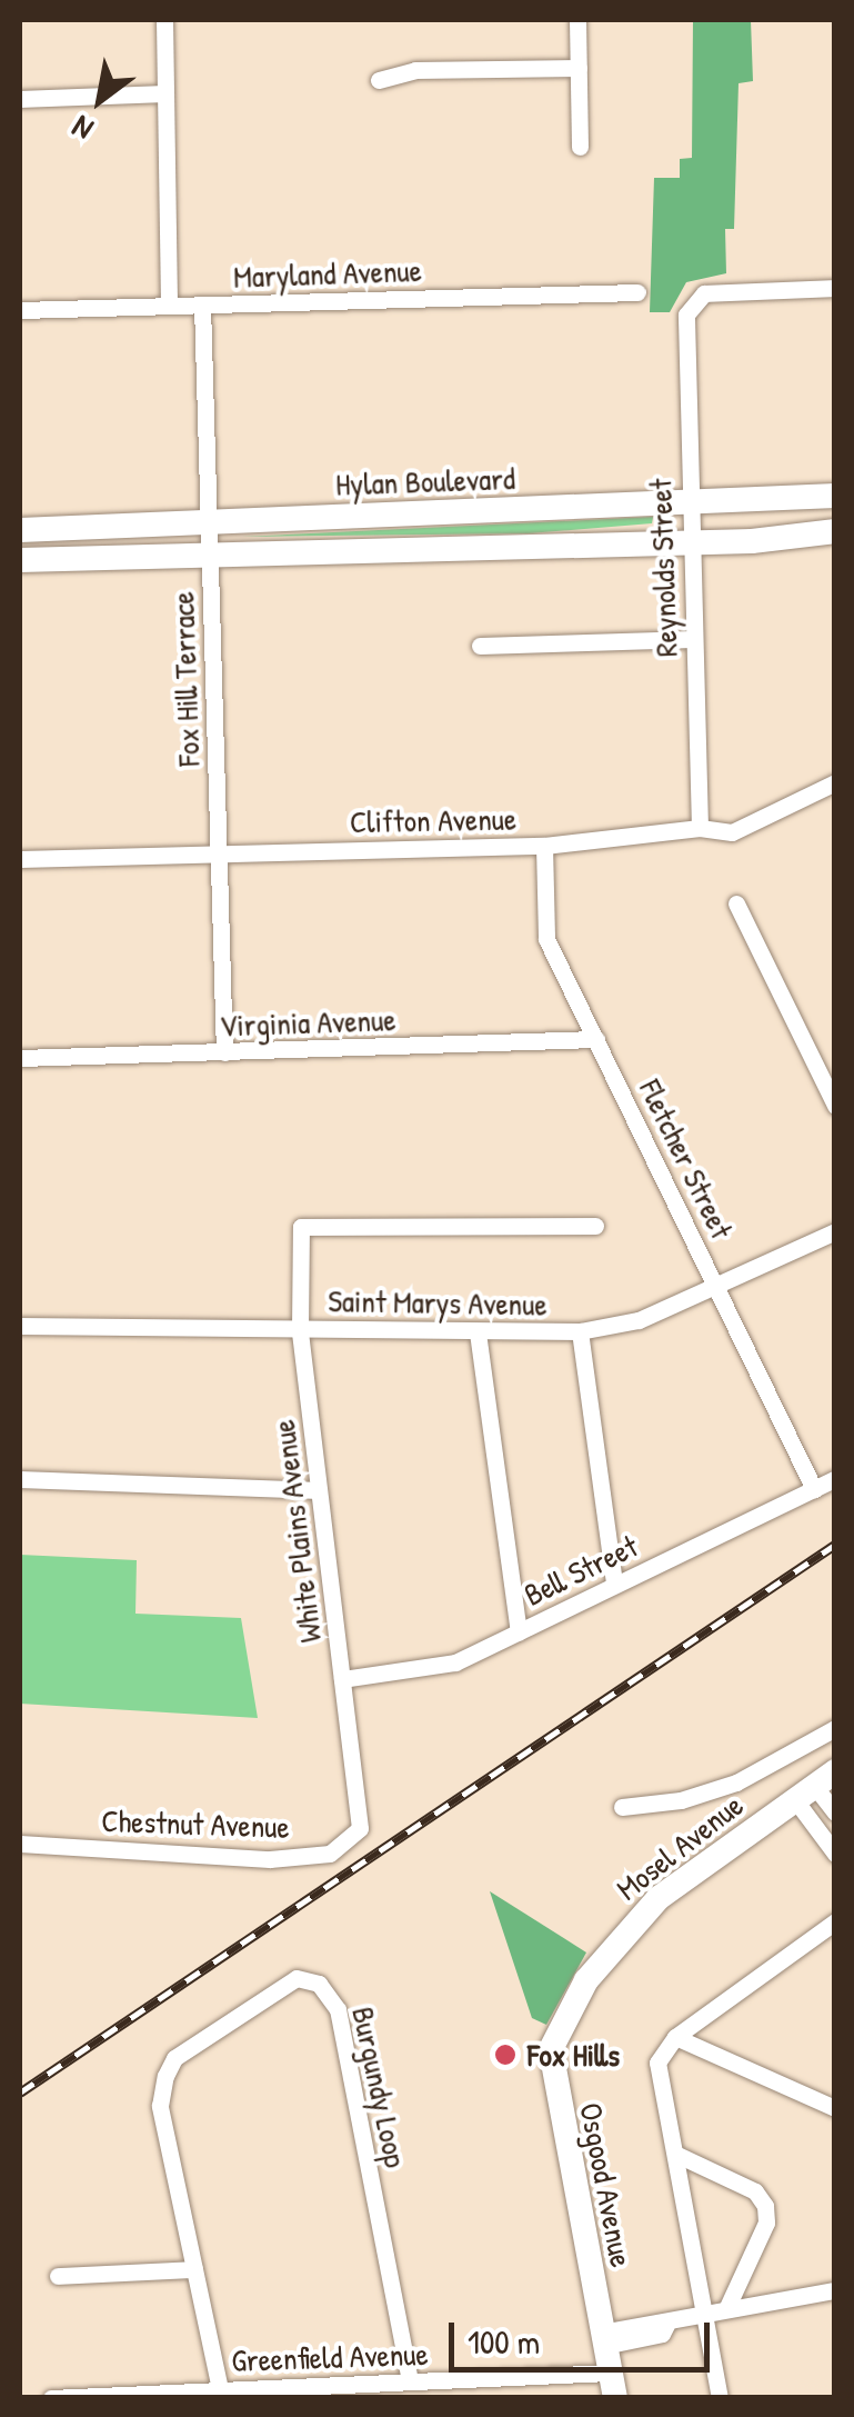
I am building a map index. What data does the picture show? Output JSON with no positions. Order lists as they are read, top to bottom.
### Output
{
  "streets": {
    "main road": ["Hylan Boulevard", "Mosel Avenue", "Osgood Avenue"],
    "street": [
      "Maryland Avenue",
      "Reynolds Street",
      "Fox Hill Terrace",
      "Clifton Avenue",
      "Virginia Avenue",
      "Fletcher Street",
      "Saint Marys Avenue",
      "White Plains Avenue",
      "Bell Street",
      "Chestnut Avenue",
      "Burgundy Loop",
      "Greenfield Avenue"
    ]
  },
  "crossings": [
    ["Maryland Avenue", "Fox Hill Terrace"],
    ["Hylan Boulevard", "Reynolds Street"],
    ["Hylan Boulevard", "Fox Hill Terrace"],
    ["Reynolds Street", "Clifton Avenue"],
    ["Fox Hill Terrace", "Clifton Avenue"],
    ["Fox Hill Terrace", "Virginia Avenue"],
    ["Clifton Avenue", "Fletcher Street"],
    ["Virginia Avenue", "Fletcher Street"],
    ["Fletcher Street", "Saint Marys Avenue"],
    ["Fletcher Street", "Bell Street"],
    ["Saint Marys Avenue", "White Plains Avenue"],
    ["White Plains Avenue", "Bell Street"],
    ["White Plains Avenue", "Chestnut Avenue"],
    ["Mosel Avenue", "Osgood Avenue"],
    ["Burgundy Loop", "Greenfield Avenue"],
    ["Osgood Avenue", "Greenfield Avenue"]
  ],
  "places": ["Fox Hills"],
  "scale_bar": "100 m",
  "north": "bottom left"
}
